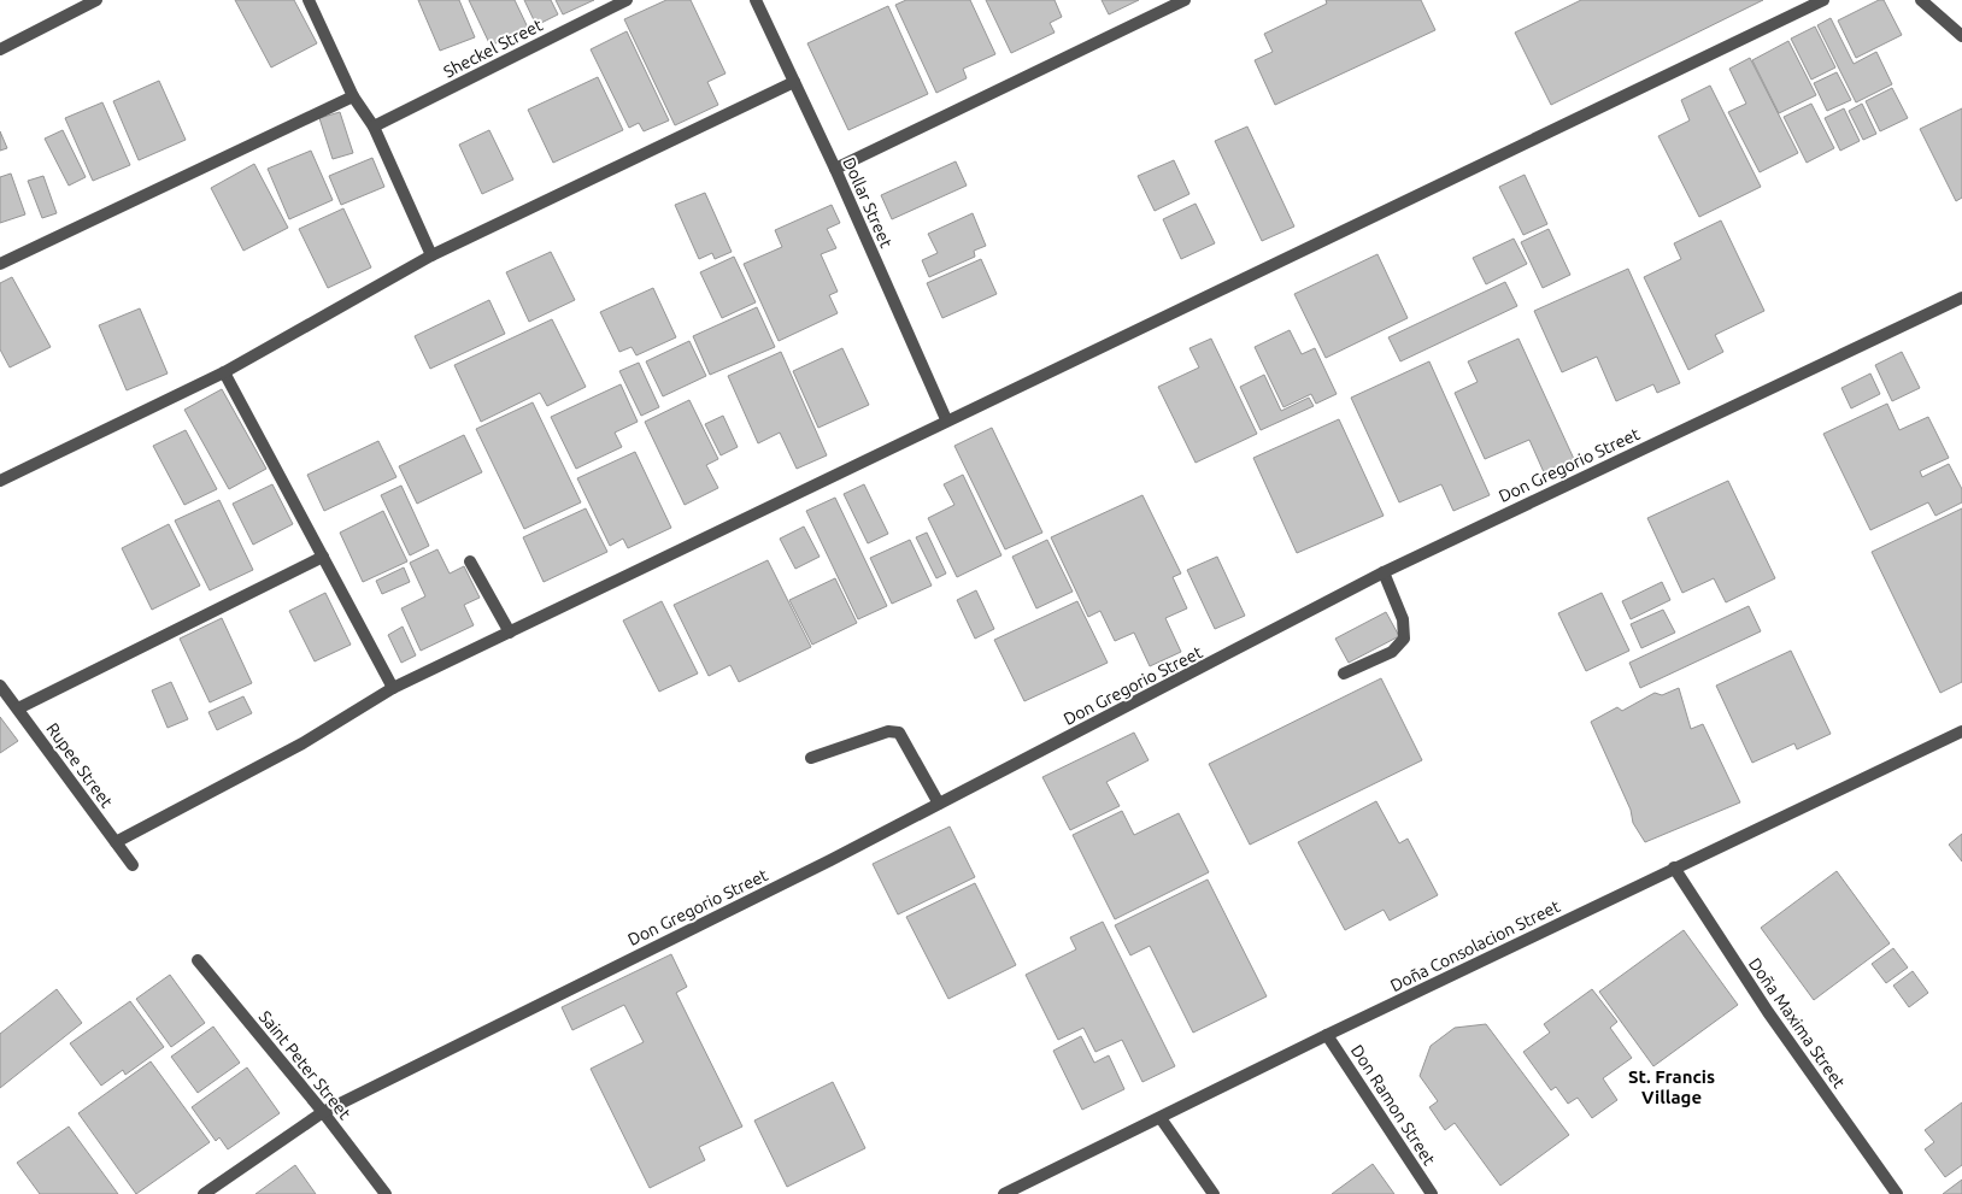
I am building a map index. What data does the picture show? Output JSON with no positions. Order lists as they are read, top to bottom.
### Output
{
  "streets": {
    "street": [
      "Sheckel Street",
      "Dollar Street",
      "Don Gregorio Street",
      "Rupee Street",
      "Doña Consolacion Street",
      "Doña Maxima Street",
      "Saint Peter Street",
      "Don Ramon Street"
    ]
  },
  "crossings": [
    ["Don Gregorio Street", "Saint Peter Street"],
    ["Doña Consolacion Street", "Doña Maxima Street"],
    ["Doña Consolacion Street", "Don Ramon Street"]
  ],
  "districts": ["St. Francis Village"]
}
